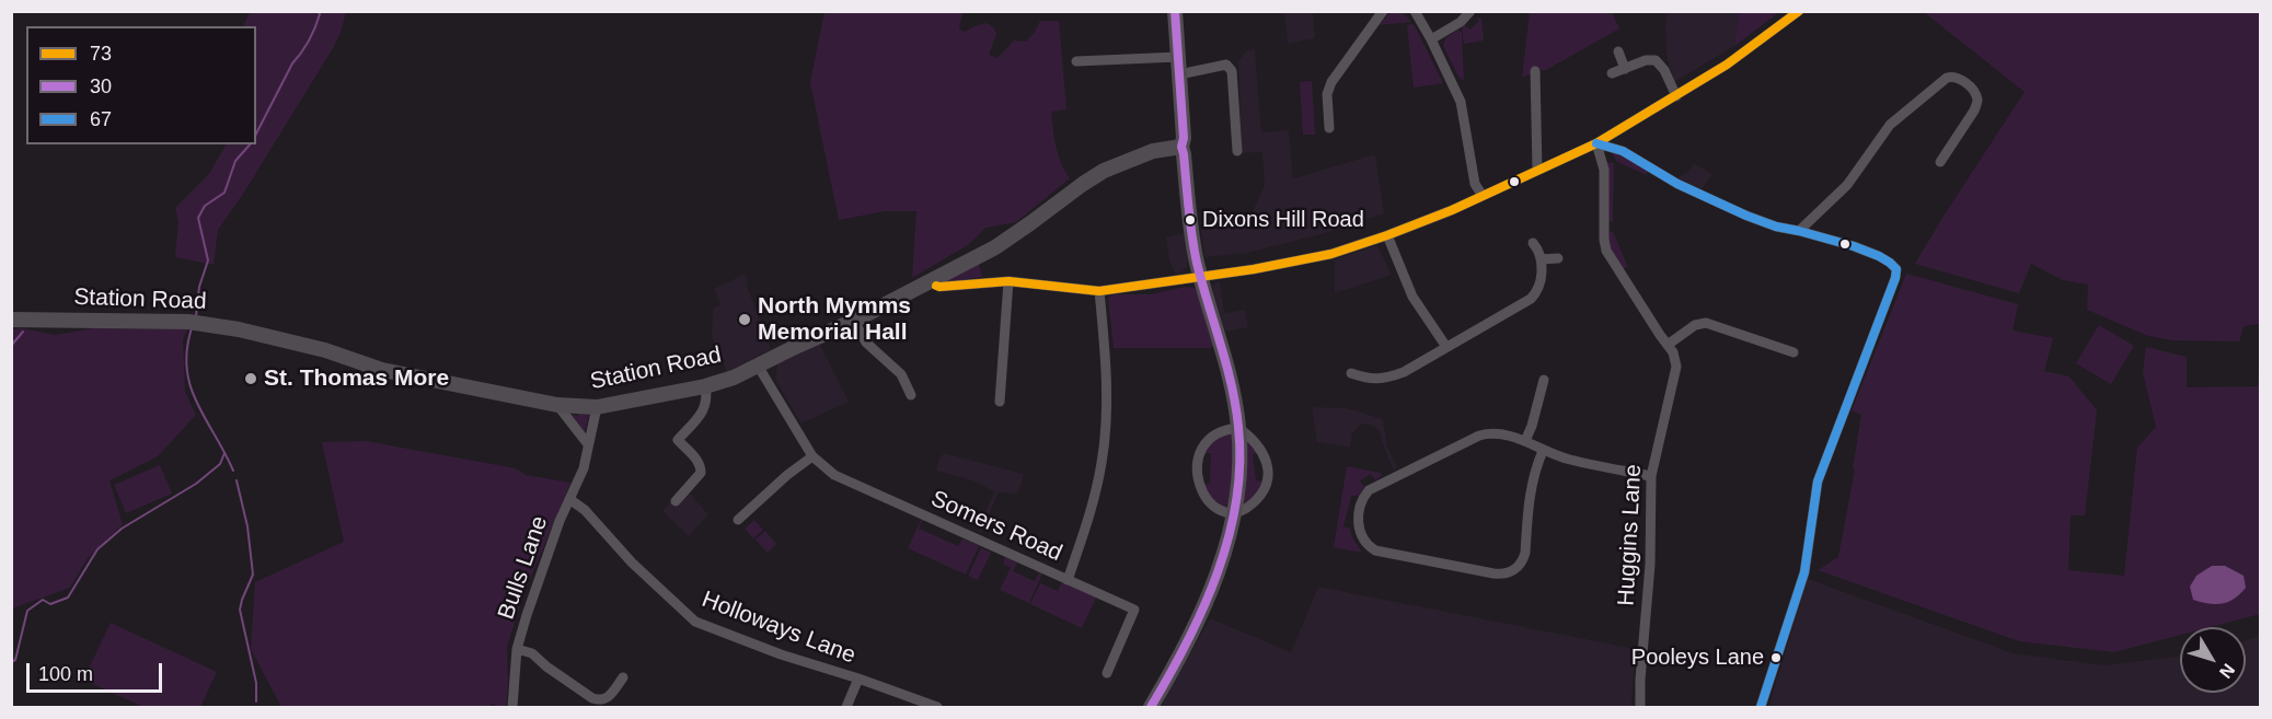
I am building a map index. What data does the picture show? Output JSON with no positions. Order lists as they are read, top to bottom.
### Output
{
  "streets": {
    "street": [
      "Station Road",
      "Somers Road",
      "Huggins Lane",
      "Bulls Lane",
      "Holloways Lane"
    ]
  },
  "crossings": [
    ["Station Road", "Somers Road"],
    ["Station Road", "Bulls Lane"],
    ["Bulls Lane", "Holloways Lane"]
  ],
  "places": [
    "Dixons Hill Road",
    "North Mymms Memorial Hall",
    "St. Thomas More",
    "Pooleys Lane"
  ],
  "lines": ["transit line 73", "transit line 30", "transit line 67"],
  "legend": ["73", "30", "67"],
  "scale_bar": "100 m",
  "north": "bottom right"
}
